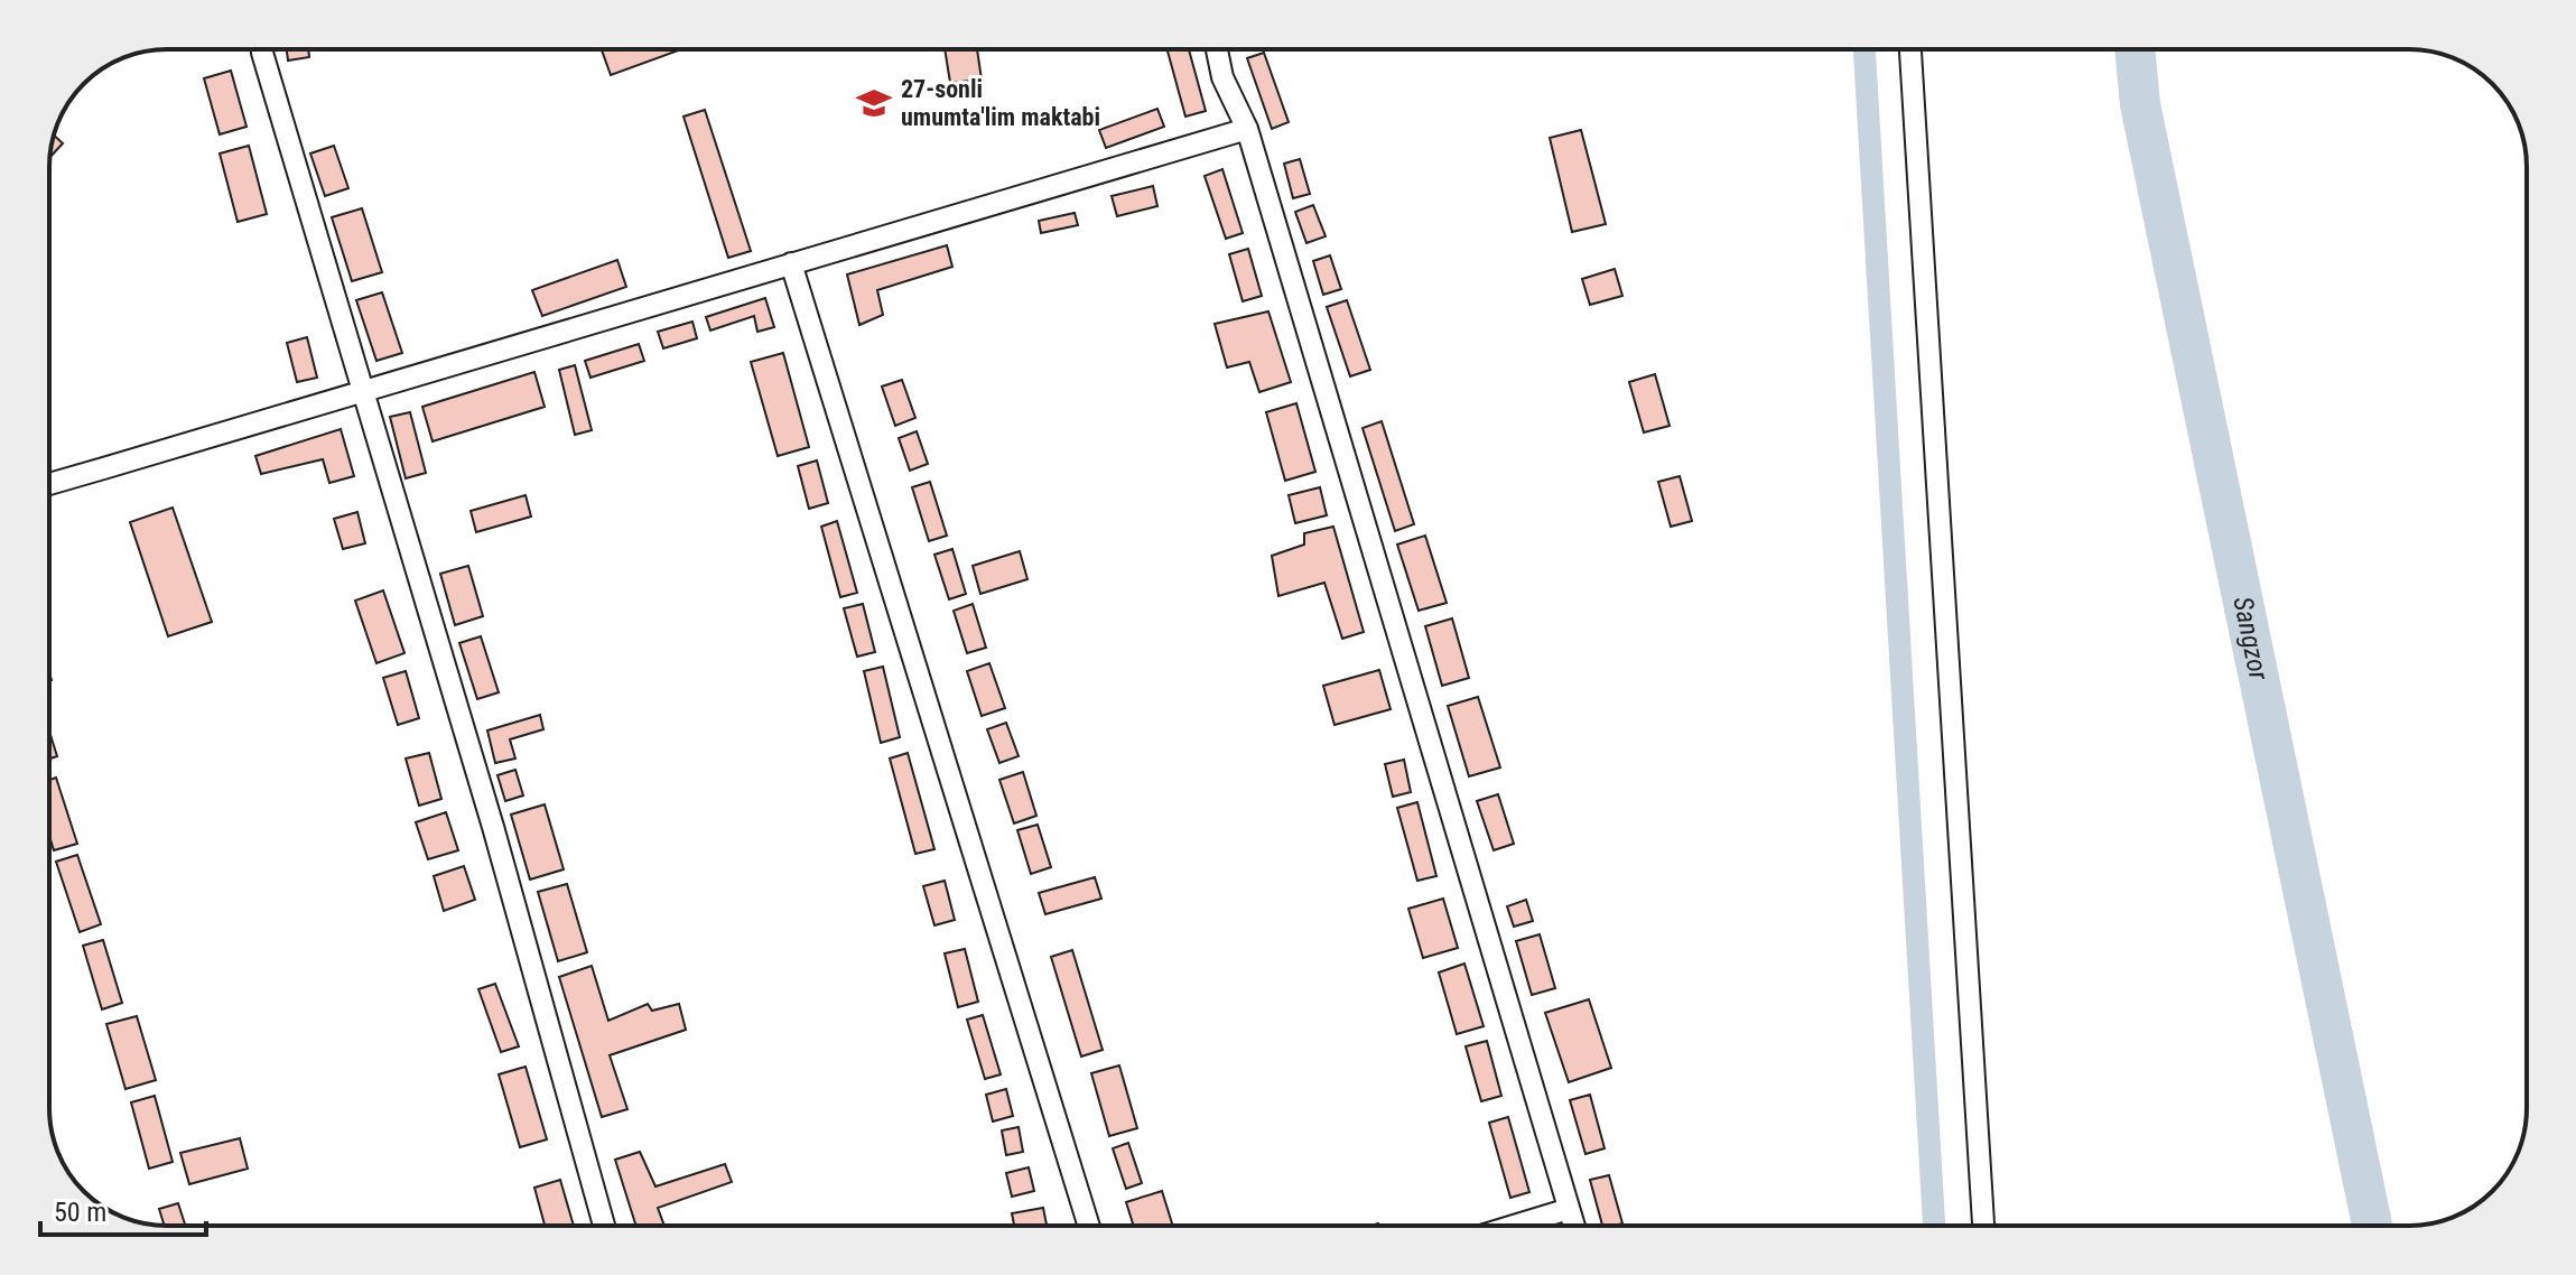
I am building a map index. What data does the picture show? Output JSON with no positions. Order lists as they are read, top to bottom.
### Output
{
  "water": ["Sangzor"],
  "places": {
    "school or university": ["27-sonli umumta'lim maktabi"]
  },
  "scale_bar": "50 m"
}
